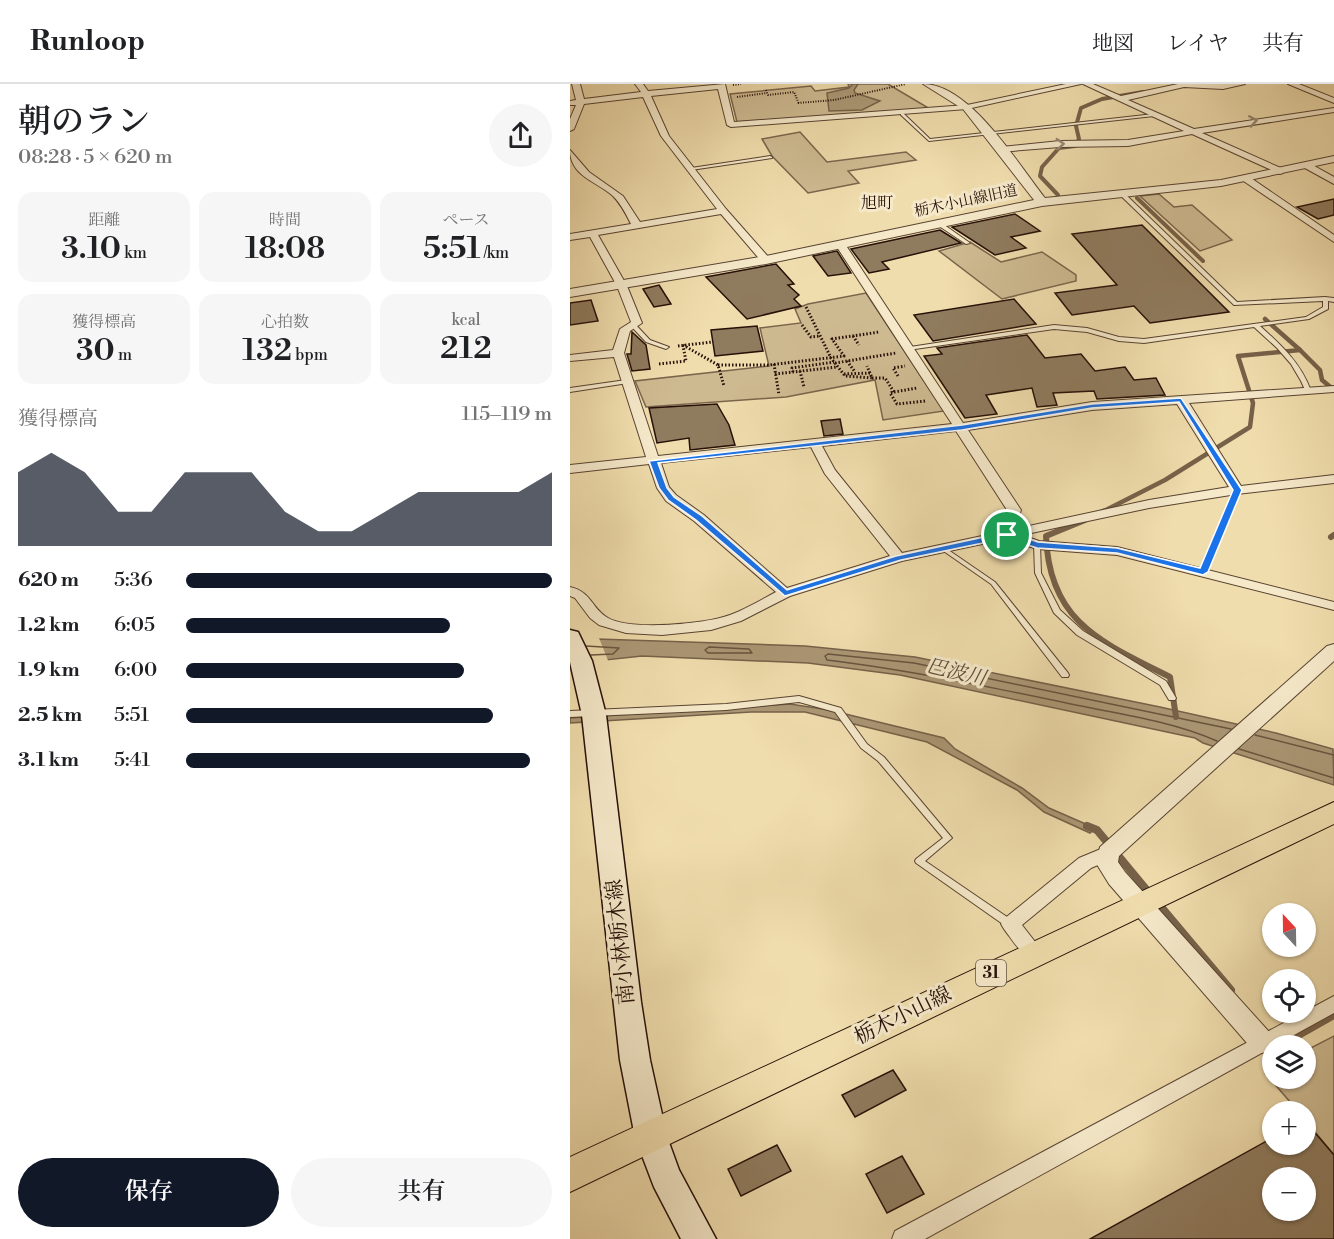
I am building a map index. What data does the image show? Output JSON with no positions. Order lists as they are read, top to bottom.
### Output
{
  "streets": {
    "main road": ["南小林栃木線", "31", "栃木小山線"],
    "street": ["栃木小山線旧道"]
  },
  "crossings": [
    ["南小林栃木線", "栃木小山線"]
  ],
  "districts": ["旭町"],
  "water": ["巴波川"],
  "north": "top",
  "page": {
    "header": "Runloop",
    "nav": ["地図", "レイヤ", "共有"],
    "heading": ["朝のラン", "08:28 · 5 × 620 m"],
    "stats": [
      ["距離", "3.10 km"],
      ["時間", "18:08"],
      ["ペース", "5:51 /km"],
      ["獲得標高", "30 m"],
      ["心拍数", "132 bpm"],
      ["kcal", "212"]
    ],
    "chart": ["獲得標高", "115–119 m"],
    "list": [
      {
        "name": "620 m",
        "note": "5:36"
      },
      {
        "name": "1.2 km",
        "note": "6:05"
      },
      {
        "name": "1.9 km",
        "note": "6:00"
      },
      {
        "name": "2.5 km",
        "note": "5:51"
      },
      {
        "name": "3.1 km",
        "note": "5:41"
      }
    ],
    "map_buttons": ["+", "−"],
    "buttons": ["保存", "共有"]
  }
}
